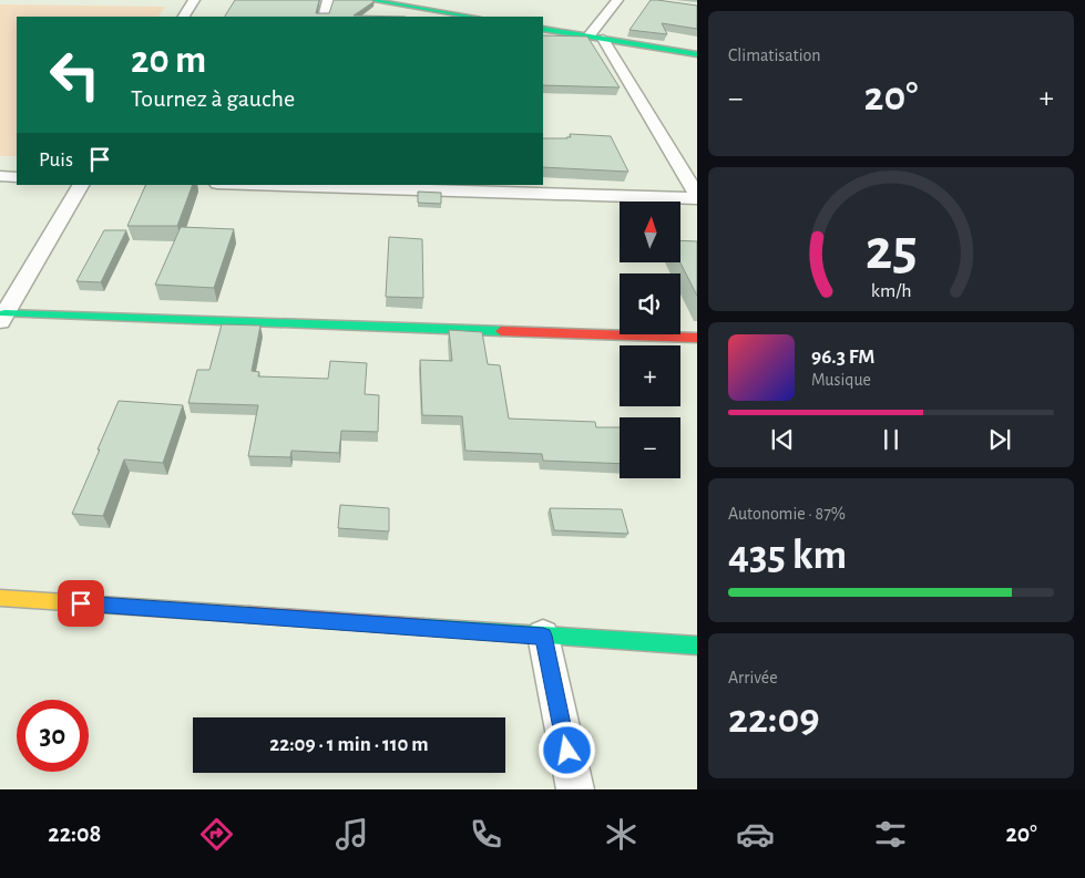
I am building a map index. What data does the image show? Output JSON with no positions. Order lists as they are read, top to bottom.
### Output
{
  "north": "top",
  "page": {
    "tile": [
      "Climatisation",
      ["Autonomie · 87%", "435 km"],
      ["Arrivée", "22:09"]
    ],
    "turn": ["20 m", "Tournez à gauche"],
    "heat": ["−", "20°", "+"],
    "then": "Puis",
    "map_buttons": ["+", "−"],
    "song": ["96.3 FM", "Musique"],
    "limit": "30",
    "trip": "22:09 · 1 min · 110 m",
    "tabs": ["22:08", "20°"],
    "gauge": ["25", "km/h"]
  }
}
